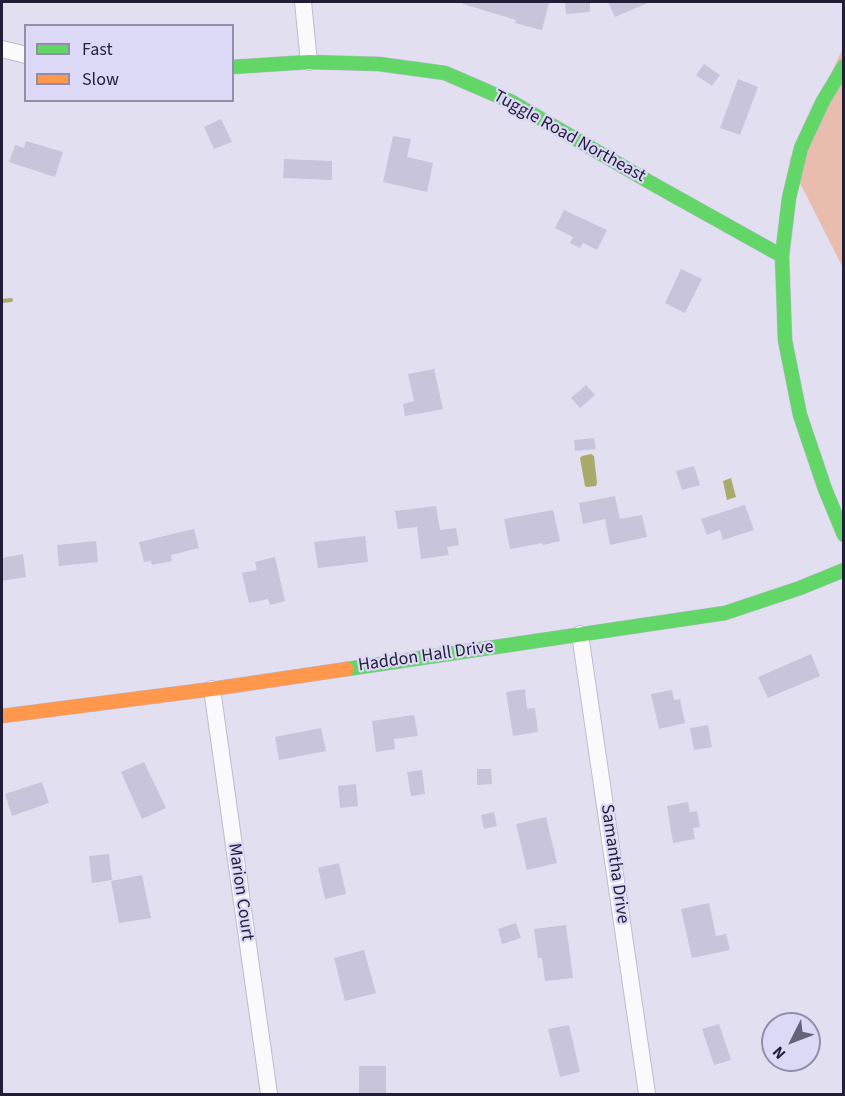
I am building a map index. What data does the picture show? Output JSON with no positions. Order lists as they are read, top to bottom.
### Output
{
  "streets": {
    "street": [
      "Tuggle Road Northeast",
      "Haddon Hall Drive",
      "Samantha Drive",
      "Marion Court"
    ]
  },
  "crossings": [
    ["Haddon Hall Drive", "Samantha Drive"],
    ["Haddon Hall Drive", "Marion Court"]
  ],
  "legend": ["Fast", "Slow"],
  "north": "bottom left"
}
